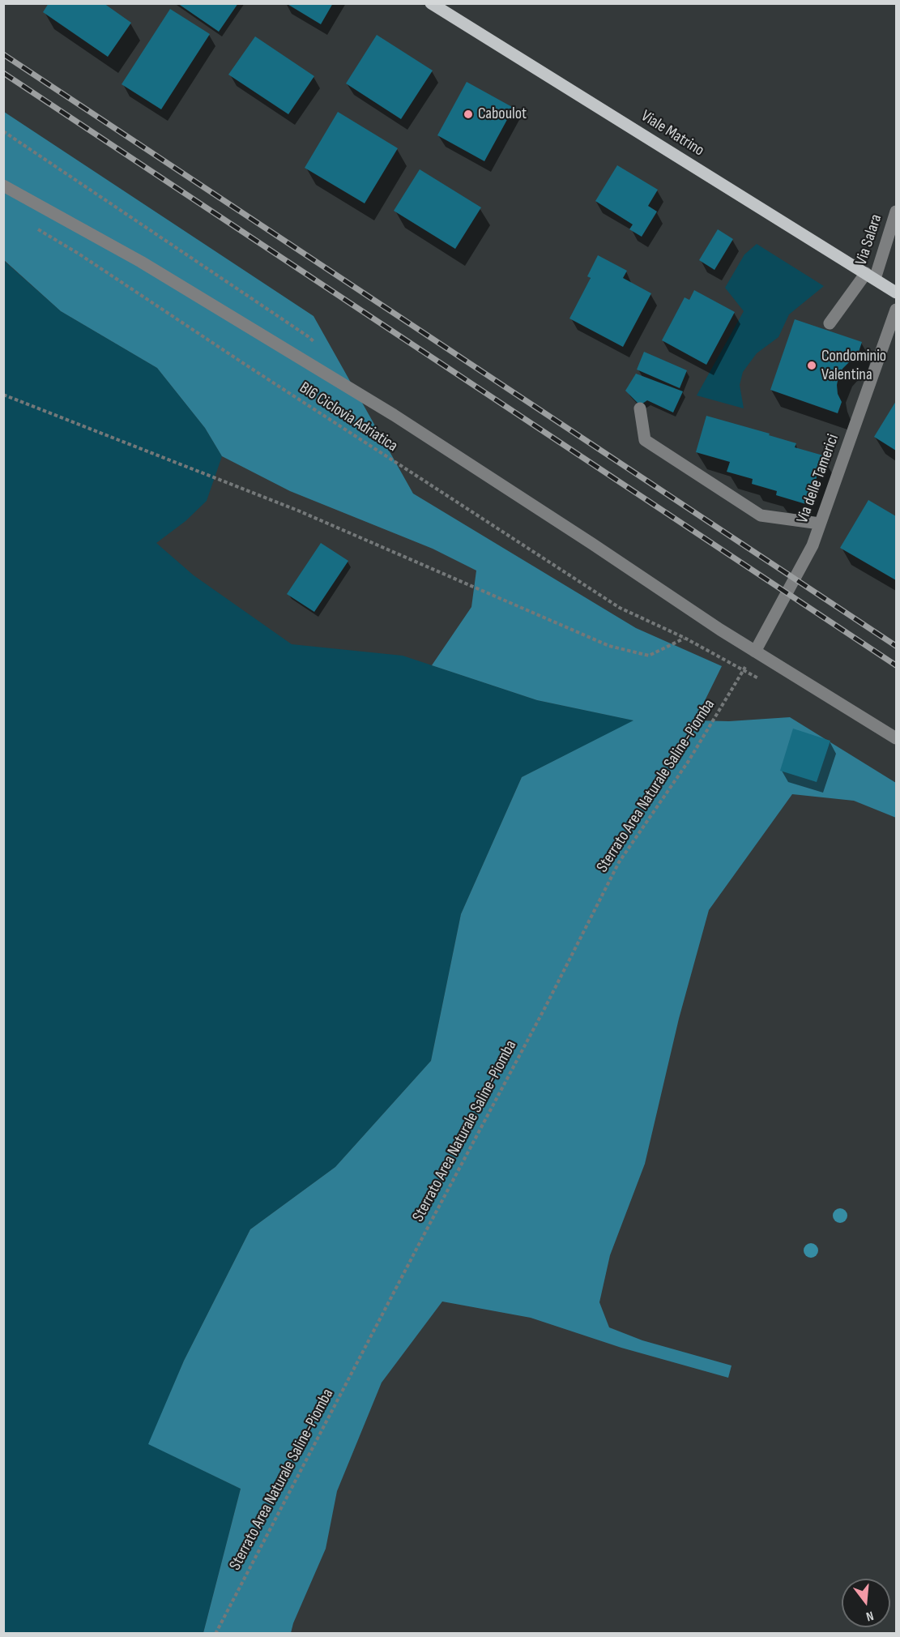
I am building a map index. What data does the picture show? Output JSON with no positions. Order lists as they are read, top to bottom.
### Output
{
  "streets": {
    "main road": ["Viale Matrino"],
    "street": ["Via Salara", "Via delle Tamerici"],
    "path": ["BI6 Ciclovia Adriatica", "Sterrato Area Naturale Saline-Piomba"]
  },
  "crossings": [
    ["Viale Matrino", "Via Salara"],
    ["Via delle Tamerici", "Sterrato Area Naturale Saline-Piomba"]
  ],
  "places": ["Caboulot", "Condominio Valentina"],
  "north": "bottom"
}
